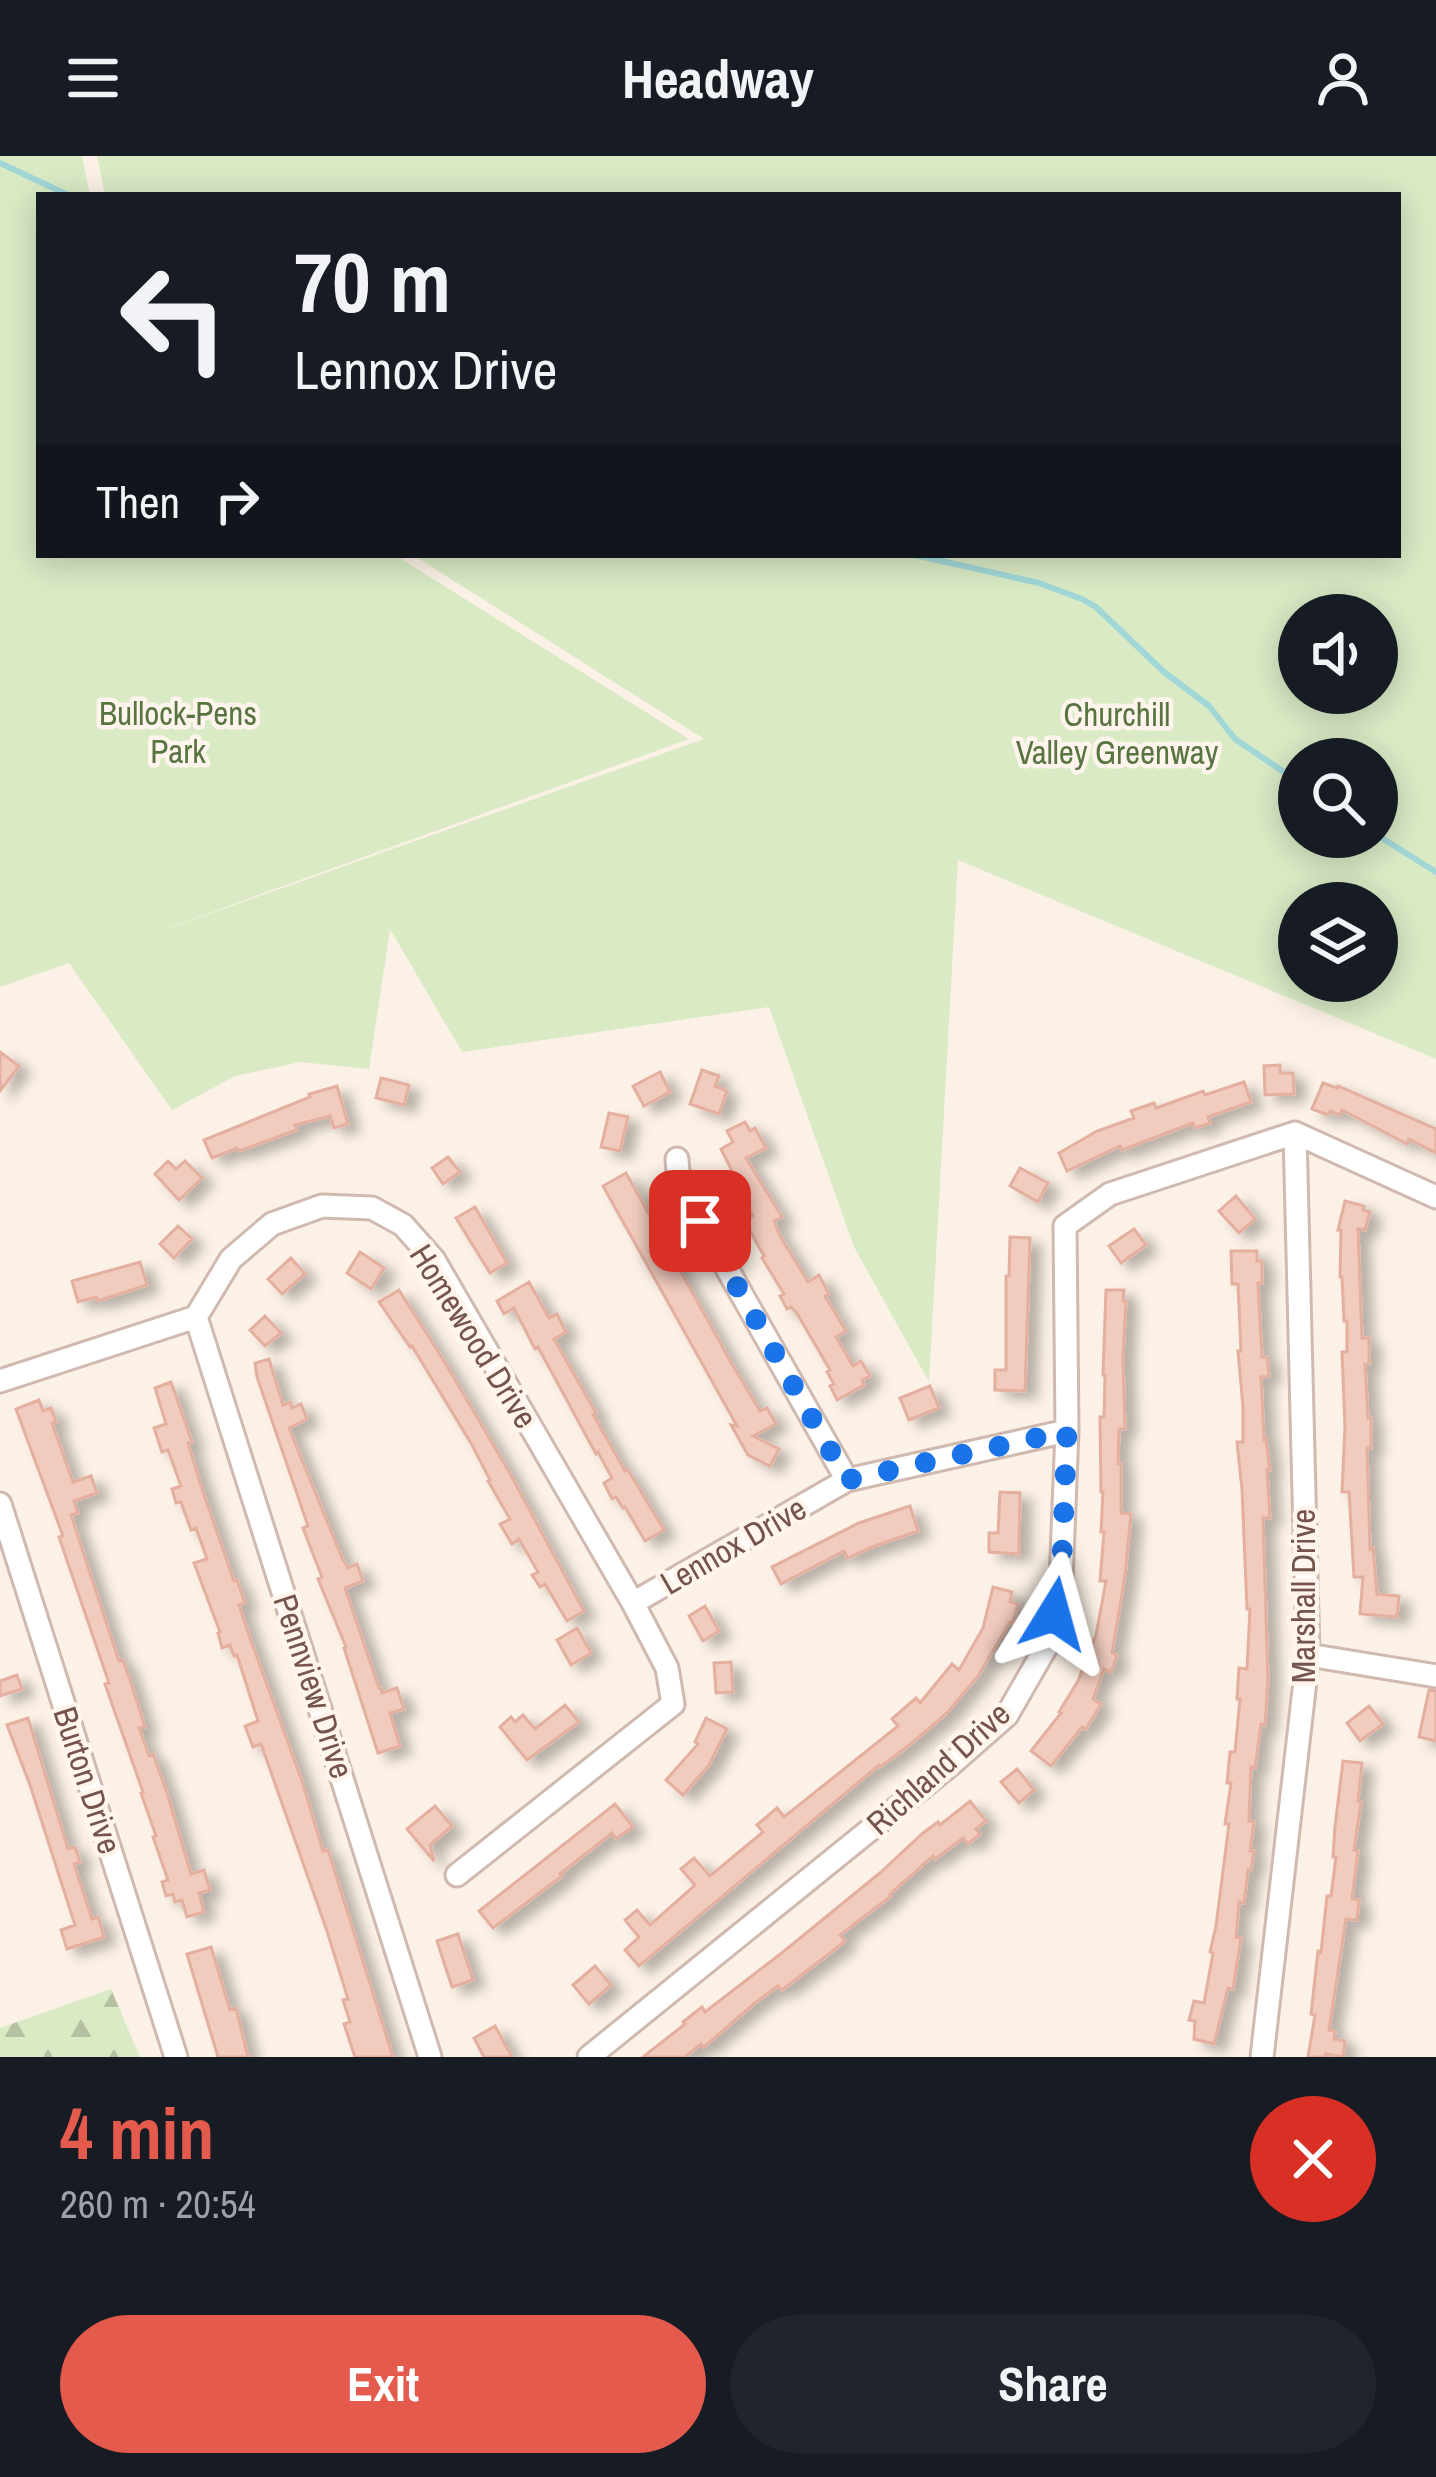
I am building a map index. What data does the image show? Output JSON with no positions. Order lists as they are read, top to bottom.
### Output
{
  "streets": {
    "street": [
      "Homewood Drive",
      "Lennox Drive",
      "Marshall Drive",
      "Pennview Drive",
      "Richland Drive",
      "Burton Drive"
    ]
  },
  "crossings": [
    ["Homewood Drive", "Lennox Drive"],
    ["Homewood Drive", "Pennview Drive"],
    ["Lennox Drive", "Richland Drive"],
    ["Marshall Drive", "Richland Drive"]
  ],
  "parks": ["Bullock-Pens Park", "Churchill Valley Greenway"],
  "page": {
    "header": "Headway",
    "turn": ["70 m", "Lennox Drive"],
    "then": "Then",
    "heading": ["4 min", "260 m · 20:54"],
    "buttons": ["Exit", "Share"]
  }
}
